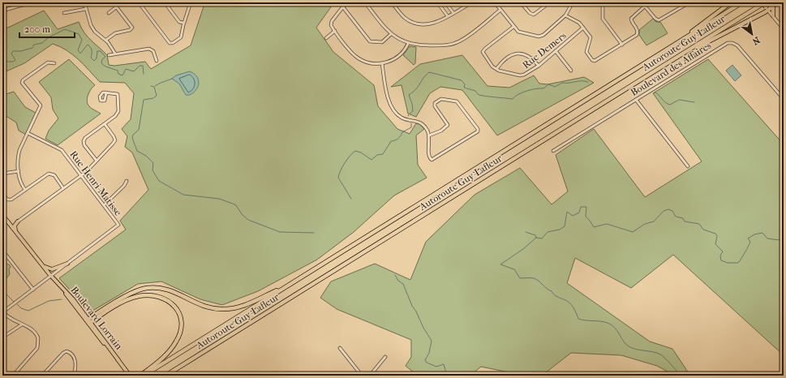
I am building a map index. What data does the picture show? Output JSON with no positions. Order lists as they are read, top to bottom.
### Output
{
  "streets": {
    "highway": ["Autoroute Guy-Lafleur"],
    "main road": ["Boulevard Lorrain"],
    "street": ["Rue Demers", "Boulevard des Affaires", "Rue Henri-Matisse"]
  },
  "scale_bar": "200 m",
  "north": "bottom right"
}
